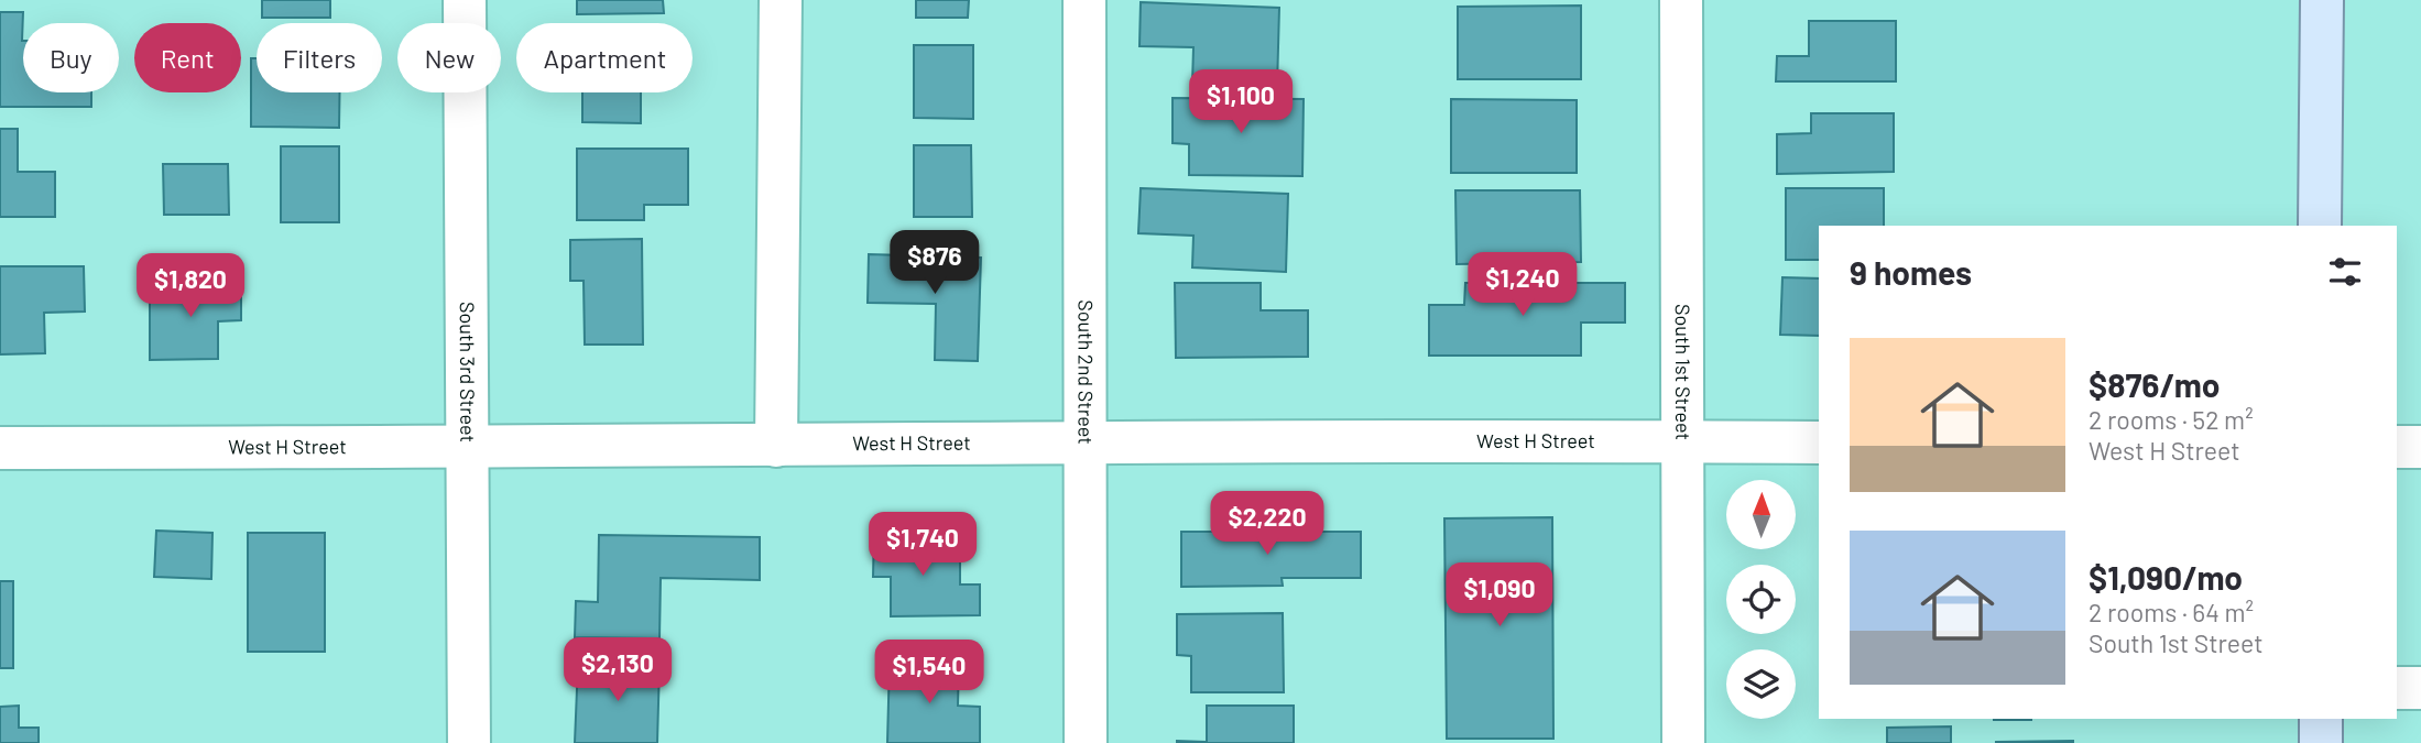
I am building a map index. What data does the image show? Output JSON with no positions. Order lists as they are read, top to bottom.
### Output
{
  "streets": {
    "street": [
      "South 2nd Street",
      "South 1st Street",
      "South 3rd Street",
      "West H Street"
    ]
  },
  "crossings": [
    ["South 2nd Street", "West H Street"],
    ["South 1st Street", "West H Street"],
    ["South 3rd Street", "West H Street"]
  ],
  "north": "top",
  "page": {
    "chip": [
      "Buy",
      "Rent",
      "Filters",
      "New",
      "Apartment"
    ],
    "price": [
      "$1,100",
      "$876",
      "$1,240",
      "$1,820",
      "$2,220",
      "$1,740",
      "$1,090",
      "$2,130",
      "$1,540"
    ],
    "heading": "9 homes",
    "list": [
      {
        "name": "$876/mo",
        "note": "2 rooms · 52 m² · West H Street"
      },
      {
        "name": "$1,090/mo",
        "note": "2 rooms · 64 m² · South 1st Street"
      }
    ]
  }
}
